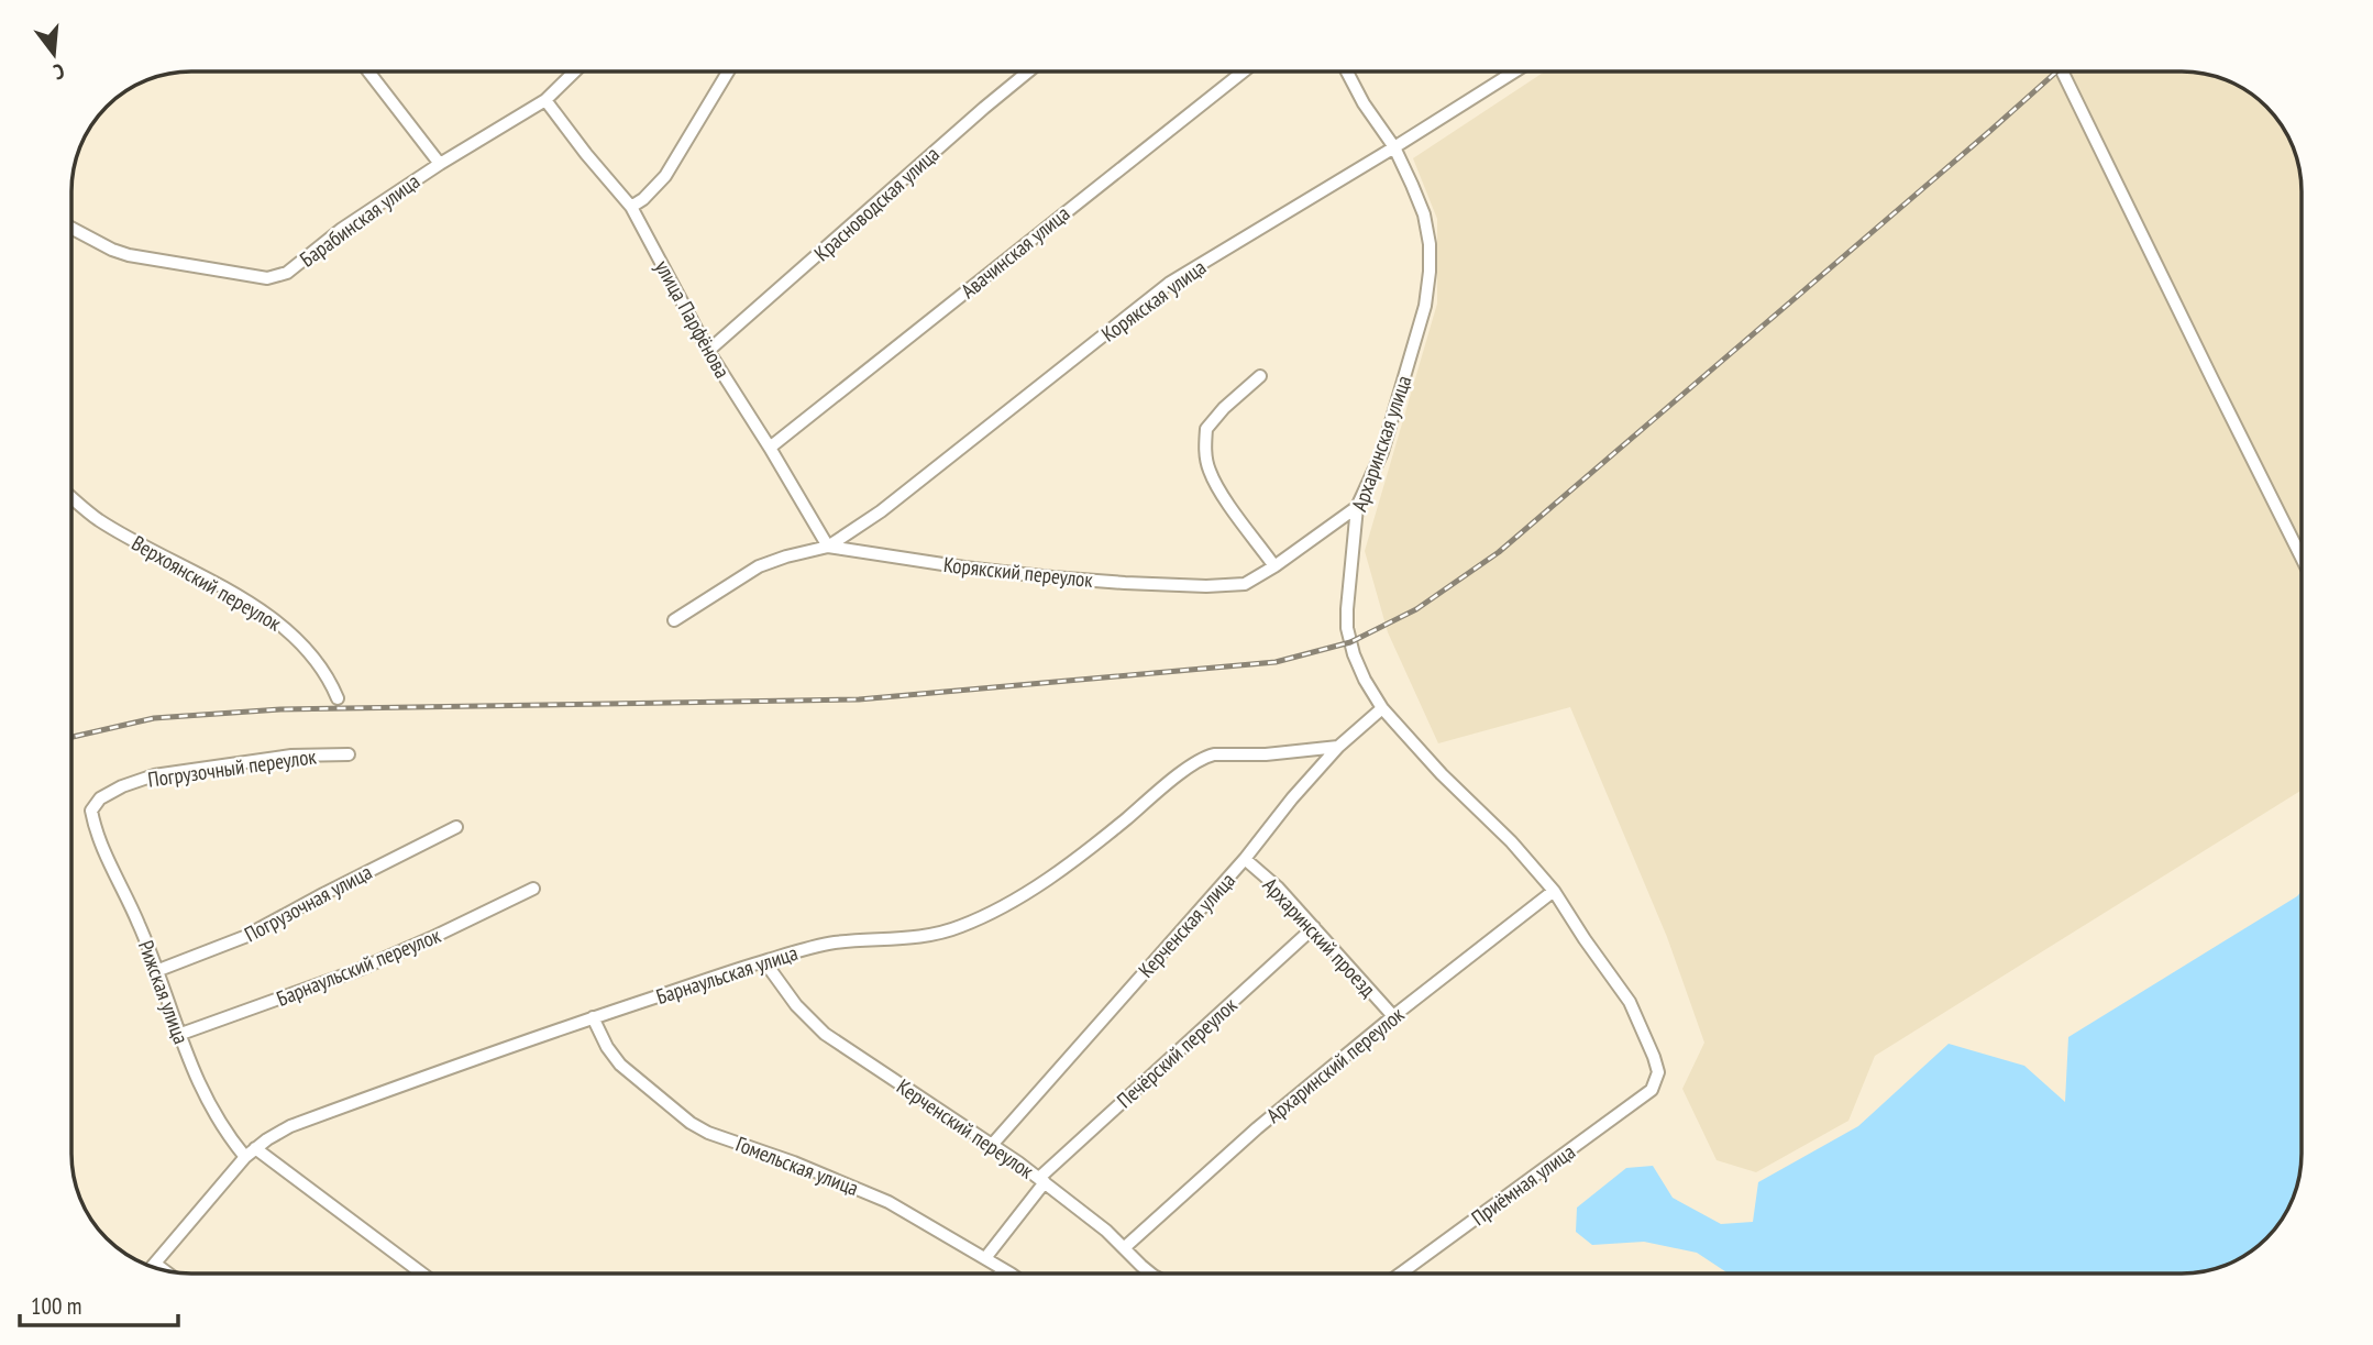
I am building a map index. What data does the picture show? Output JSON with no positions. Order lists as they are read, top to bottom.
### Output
{
  "streets": {
    "street": [
      "Красноводская улица",
      "Барабинская улица",
      "Авачинская улица",
      "Корякская улица",
      "улица Парфёнова",
      "Архаринская улица",
      "Корякский переулок",
      "Верхоянский переулок",
      "Погрузочный переулок",
      "Погрузочная улица",
      "Керченская улица",
      "Архаринский проезд",
      "Барнаульский переулок",
      "Барнаульская улица",
      "Рижская улица",
      "Печёрский переулок",
      "Архаринский переулок",
      "Керченский переулок",
      "Гомельская улица",
      "Приёмная улица"
    ]
  },
  "crossings": [
    ["Красноводская улица", "улица Парфёнова"],
    ["Барабинская улица", "улица Парфёнова"],
    ["Авачинская улица", "улица Парфёнова"],
    ["Корякская улица", "улица Парфёнова"],
    ["Корякская улица", "Архаринская улица"],
    ["Корякская улица", "Корякский переулок"],
    ["улица Парфёнова", "Корякский переулок"],
    ["Архаринская улица", "Корякский переулок"],
    ["Архаринская улица", "Керченская улица"],
    ["Архаринская улица", "Архаринский переулок"],
    ["Архаринская улица", "Приёмная улица"],
    ["Погрузочный переулок", "Рижская улица"],
    ["Погрузочная улица", "Рижская улица"],
    ["Керченская улица", "Архаринский проезд"],
    ["Керченская улица", "Барнаульская улица"],
    ["Керченская улица", "Керченский переулок"],
    ["Архаринский проезд", "Печёрский переулок"],
    ["Архаринский проезд", "Архаринский переулок"],
    ["Барнаульский переулок", "Рижская улица"],
    ["Барнаульская улица", "Рижская улица"],
    ["Барнаульская улица", "Керченский переулок"],
    ["Барнаульская улица", "Гомельская улица"],
    ["Печёрский переулок", "Керченский переулок"],
    ["Печёрский переулок", "Гомельская улица"],
    ["Архаринский переулок", "Керченский переулок"]
  ],
  "scale_bar": "100 m",
  "north": "bottom"
}
